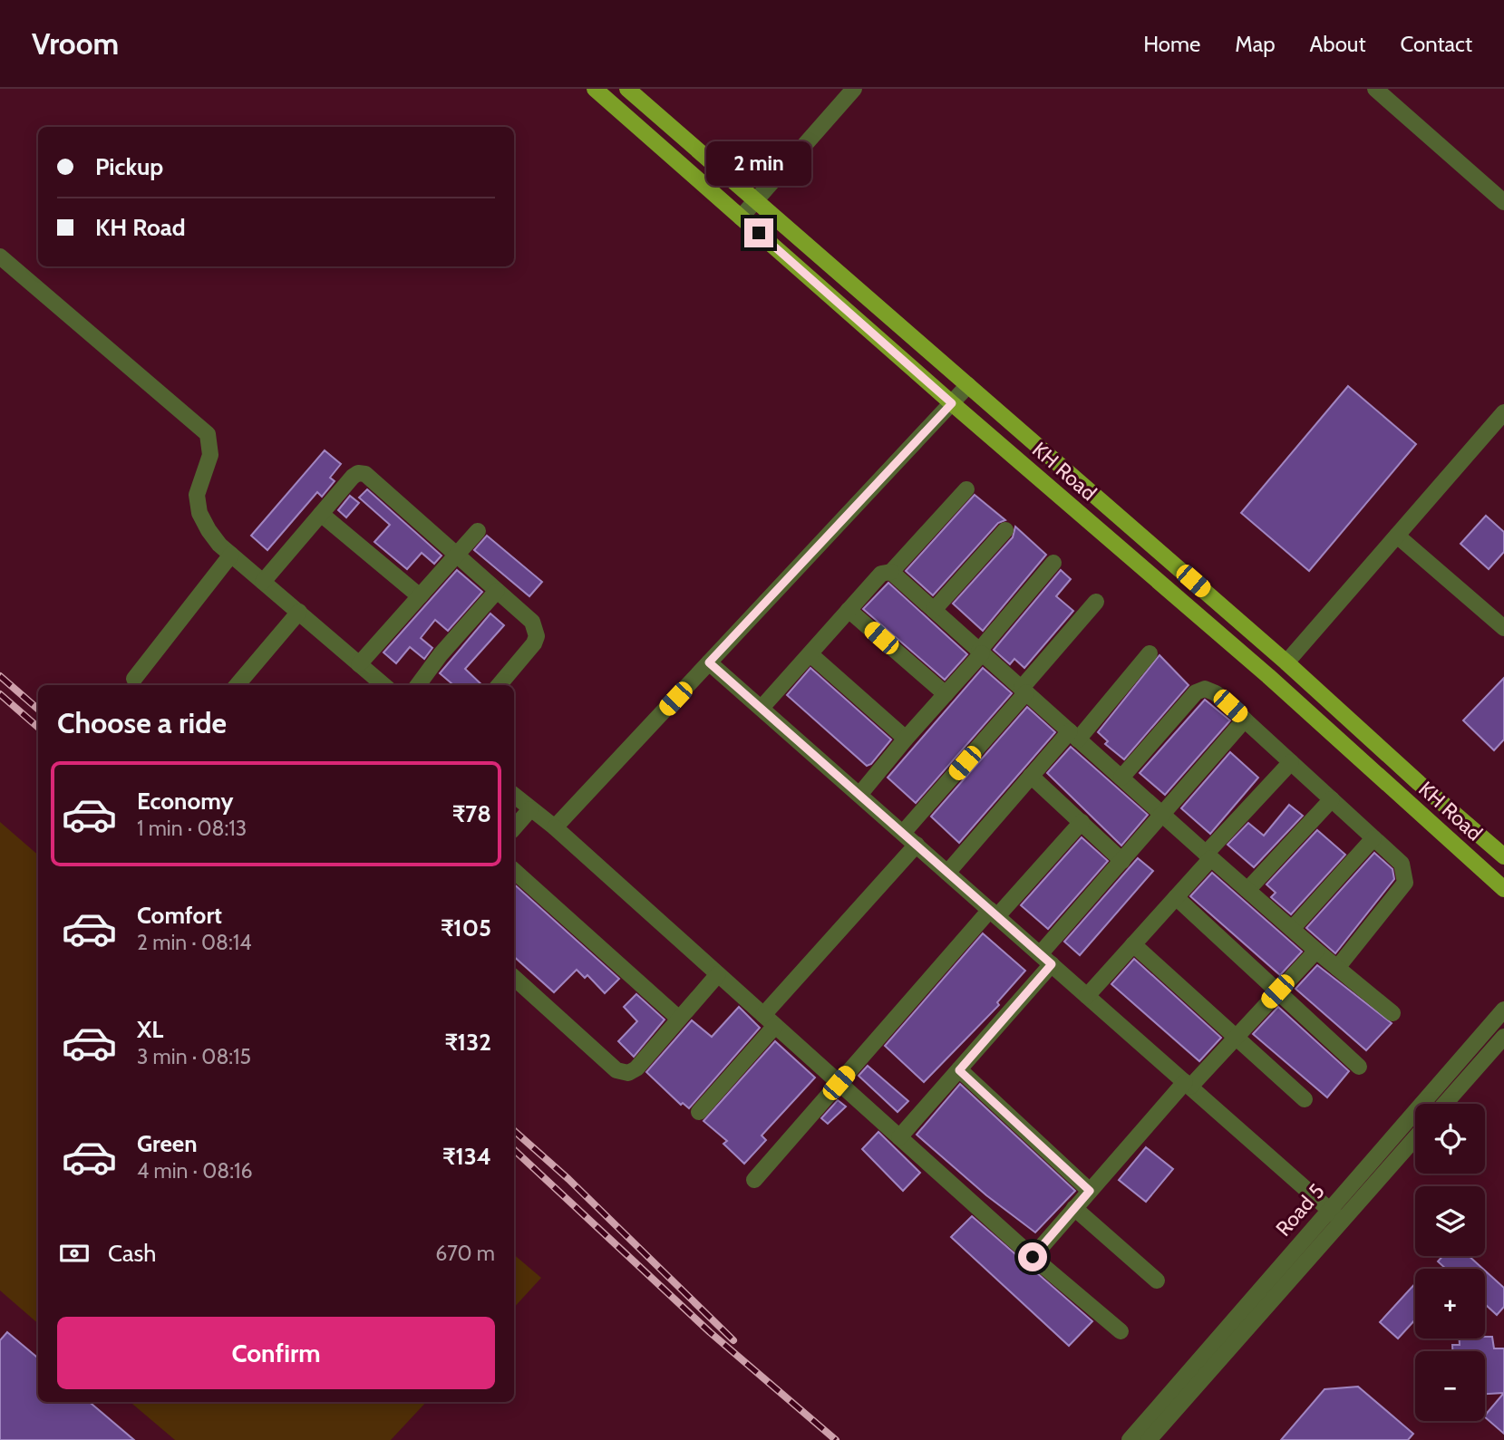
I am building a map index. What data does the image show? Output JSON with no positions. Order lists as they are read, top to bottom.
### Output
{
  "streets": {
    "main road": ["KH Road"],
    "street": ["Road 5"]
  },
  "page": {
    "header": "Vroom",
    "nav": [
      "Home",
      "Map",
      "About",
      "Contact"
    ],
    "banner": ["Pickup", "KH Road"],
    "bubble": "2 min",
    "heading": "Choose a ride",
    "list": [
      {
        "name": "Economy",
        "note": "1 min · 08:13",
        "value": "₹78"
      },
      {
        "name": "Comfort",
        "note": "2 min · 08:14",
        "value": "₹105"
      },
      {
        "name": "XL",
        "note": "3 min · 08:15",
        "value": "₹132"
      },
      {
        "name": "Green",
        "note": "4 min · 08:16",
        "value": "₹134"
      }
    ],
    "map_buttons": ["+", "−"],
    "pay": ["Cash", "670 m"],
    "buttons": "Confirm"
  }
}
